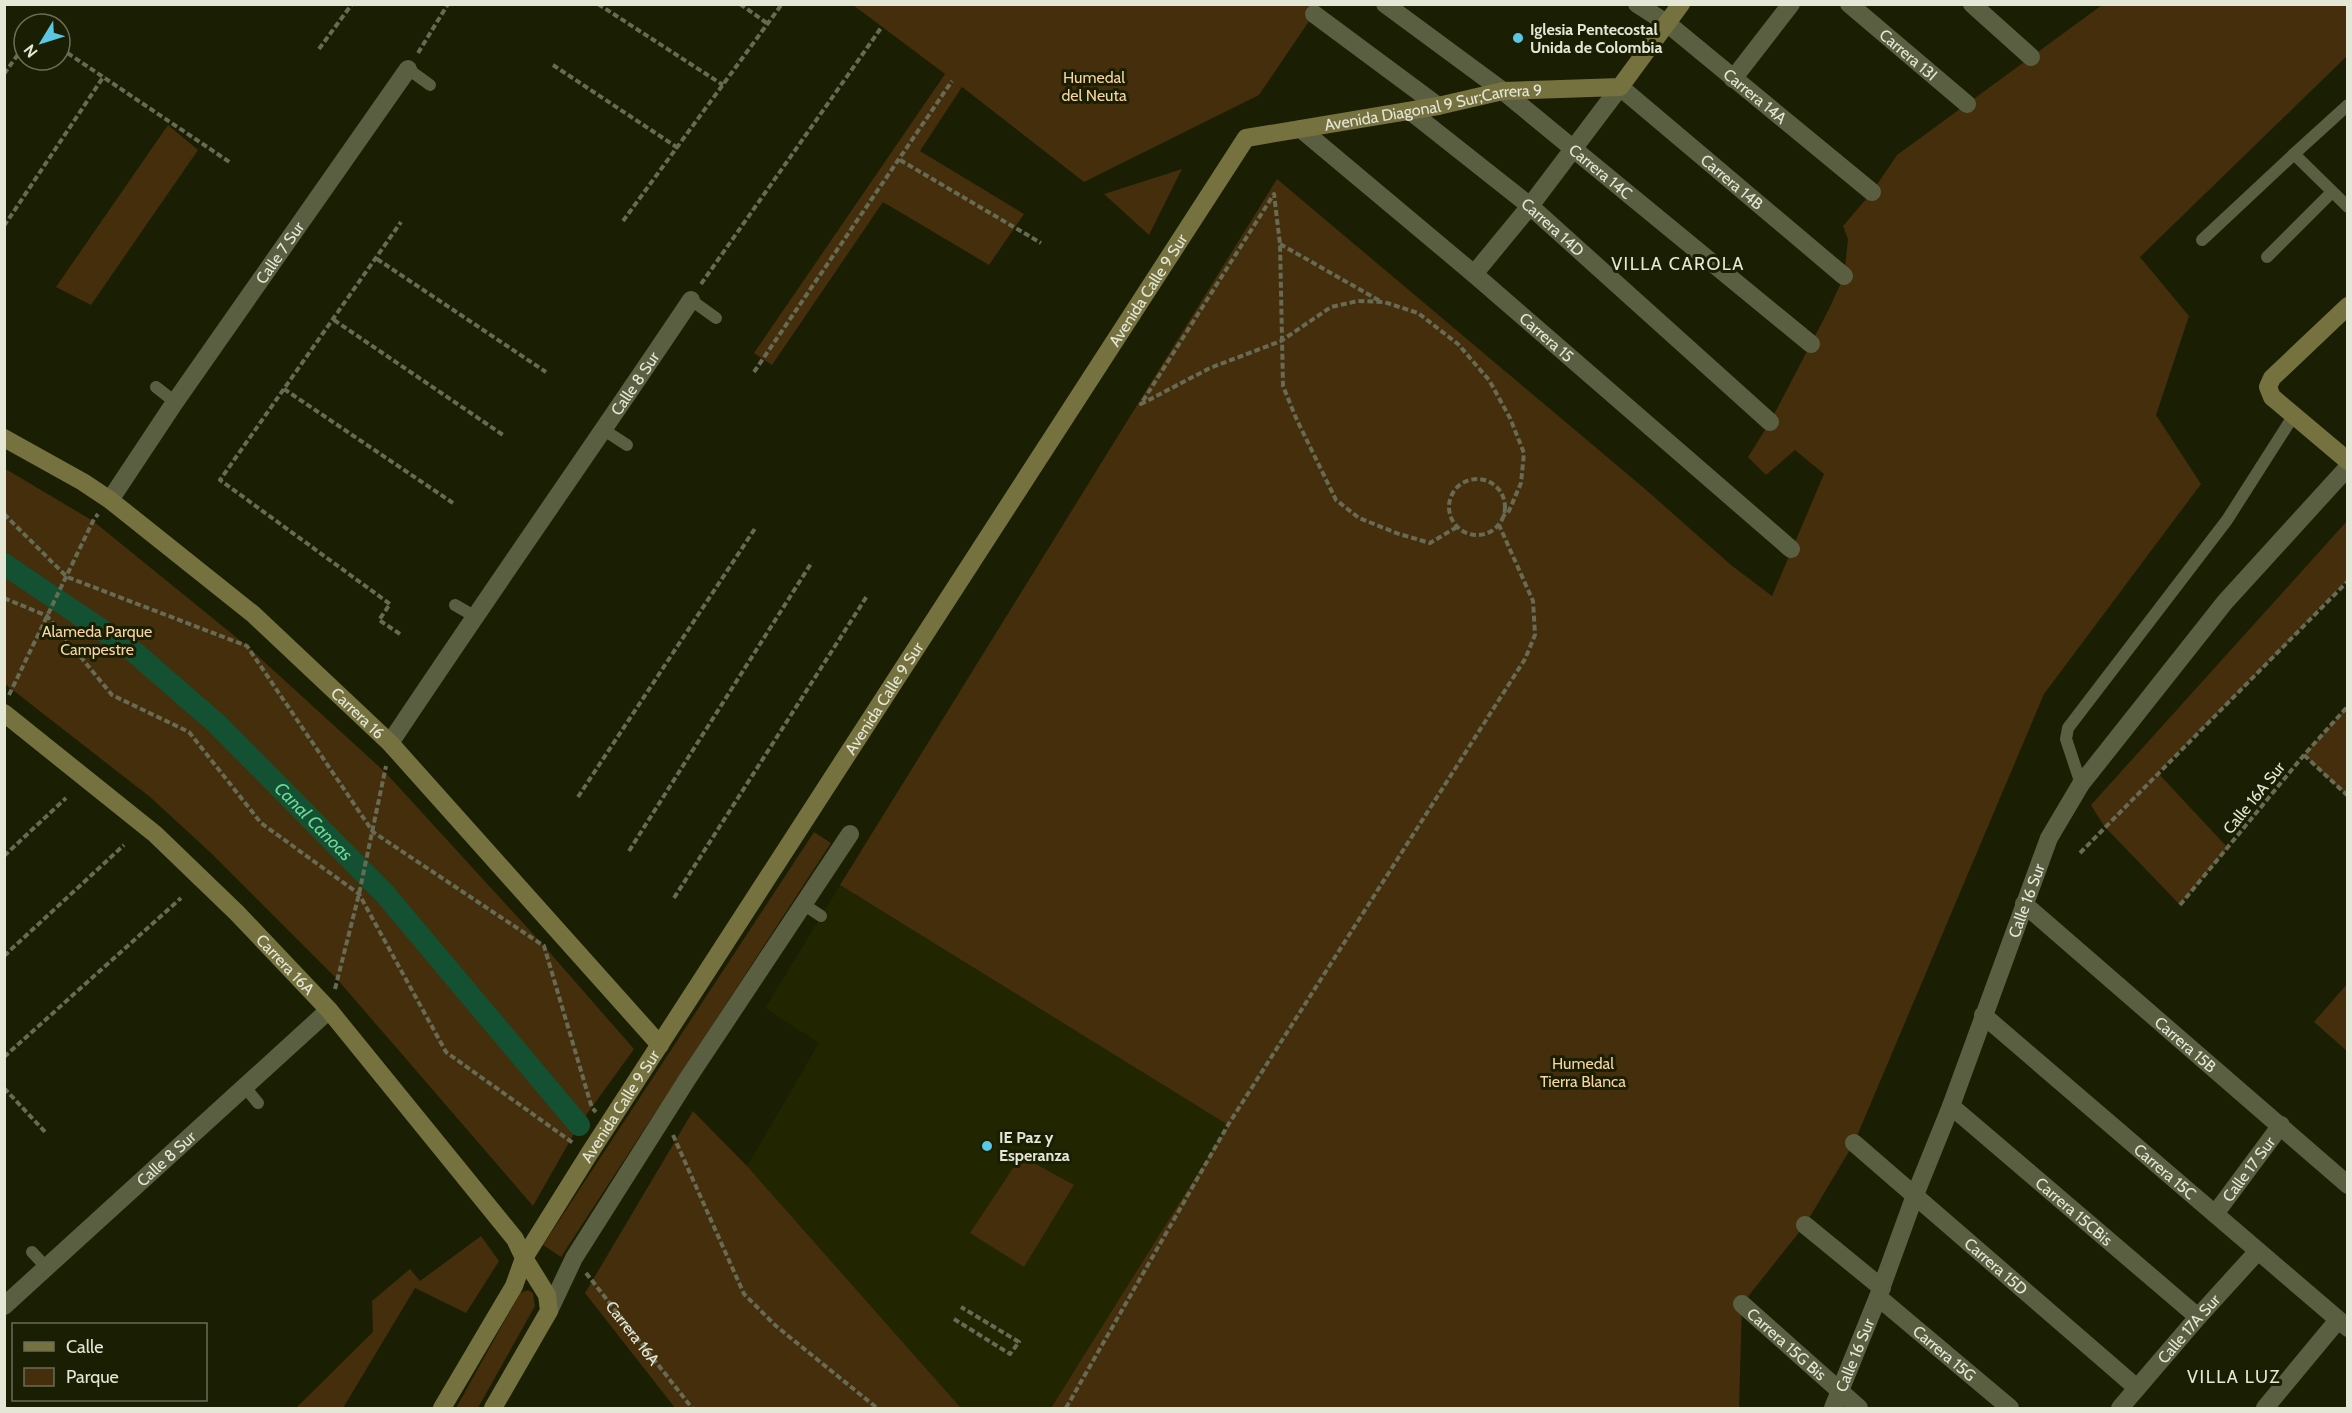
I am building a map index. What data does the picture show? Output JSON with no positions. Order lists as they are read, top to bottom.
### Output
{
  "streets": {
    "main road": [
      "Avenida Diagonal 9 Sur;Carrera 9",
      "Avenida Calle 9 Sur",
      "Carrera 16",
      "Carrera 16A"
    ],
    "street": [
      "Carrera 13I",
      "Carrera 14A",
      "Carrera 14C",
      "Carrera 14B",
      "Carrera 14D",
      "Calle 7 Sur",
      "Carrera 15",
      "Calle 8 Sur",
      "Calle 16 Sur",
      "Carrera 15B",
      "Calle 17 Sur",
      "Carrera 15C",
      "Carrera 15CBis",
      "Carrera 15D",
      "Calle 17A Sur",
      "Carrera 15G Bis",
      "Carrera 15G"
    ],
    "path": ["Calle 16A Sur"]
  },
  "crossings": [
    ["Avenida Diagonal 9 Sur;Carrera 9", "Carrera 14C"],
    ["Avenida Diagonal 9 Sur;Carrera 9", "Carrera 14B"],
    ["Avenida Diagonal 9 Sur;Carrera 9", "Carrera 14D"],
    ["Avenida Diagonal 9 Sur;Carrera 9", "Avenida Calle 9 Sur"],
    ["Avenida Diagonal 9 Sur;Carrera 9", "Carrera 15"],
    ["Calle 7 Sur", "Carrera 16"],
    ["Avenida Calle 9 Sur", "Carrera 16"],
    ["Avenida Calle 9 Sur", "Carrera 16A"],
    ["Calle 8 Sur", "Carrera 16"],
    ["Calle 8 Sur", "Carrera 16A"],
    ["Calle 16 Sur", "Carrera 15B"],
    ["Calle 16 Sur", "Carrera 15C"],
    ["Calle 16 Sur", "Carrera 15CBis"],
    ["Calle 16 Sur", "Carrera 15D"],
    ["Calle 16 Sur", "Carrera 15G Bis"],
    ["Calle 16 Sur", "Carrera 15G"],
    ["Carrera 15B", "Calle 17 Sur"],
    ["Calle 17 Sur", "Carrera 15C"],
    ["Carrera 15C", "Calle 17A Sur"],
    ["Carrera 15CBis", "Calle 17A Sur"],
    ["Carrera 15D", "Calle 17A Sur"]
  ],
  "districts": ["VILLA CAROLA", "VILLA LUZ"],
  "water": ["Canal Canoas"],
  "parks": ["Humedal del Neuta", "Alameda Parque Campestre", "Humedal Tierra Blanca"],
  "places": ["Iglesia Pentecostal Unida de Colombia", "IE Paz y Esperanza"],
  "legend": ["Calle", "Parque"],
  "north": "bottom left"
}
